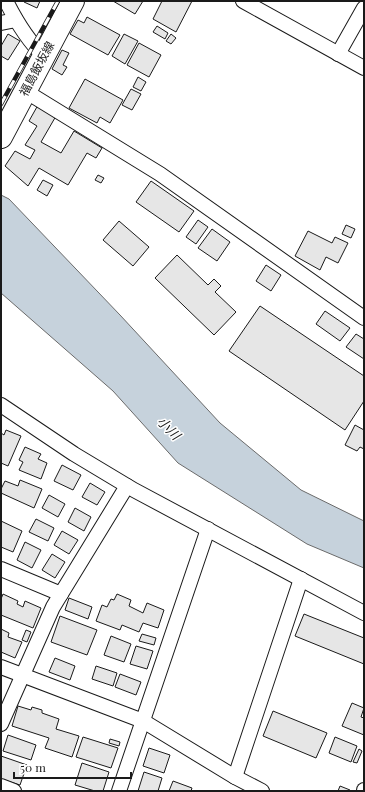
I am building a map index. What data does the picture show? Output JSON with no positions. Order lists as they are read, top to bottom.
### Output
{
  "streets": {
    "main road": ["福島飯坂線"]
  },
  "water": ["小川"],
  "scale_bar": "50 m"
}
